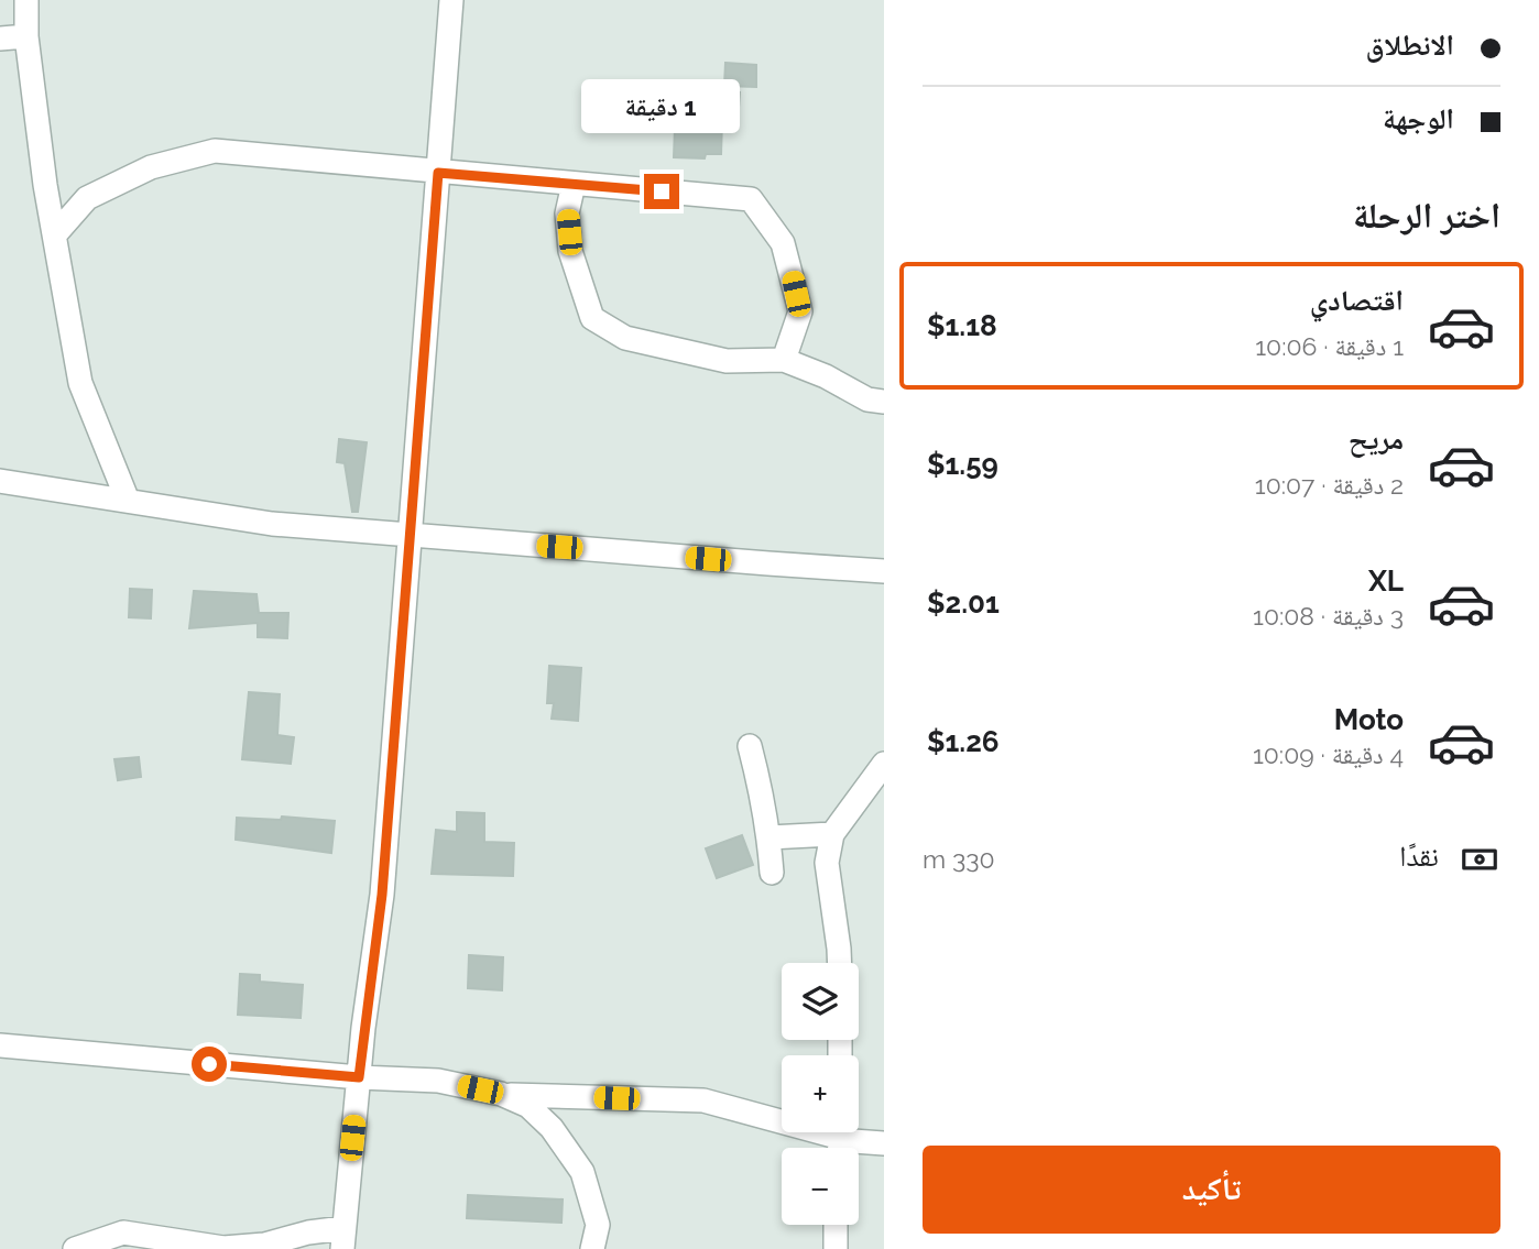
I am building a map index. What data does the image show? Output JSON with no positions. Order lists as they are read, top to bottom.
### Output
{
  "page": {
    "banner": ["الانطلاق", "الوجهة"],
    "bubble": "1 دقيقة",
    "heading": "اختر الرحلة",
    "list": [
      {
        "name": "اقتصادي",
        "note": "1 دقيقة · 10:06",
        "value": "$1.18"
      },
      {
        "name": "مريح",
        "note": "2 دقيقة · 10:07",
        "value": "$1.59"
      },
      {
        "name": "XL",
        "note": "3 دقيقة · 10:08",
        "value": "$2.01"
      },
      {
        "name": "Moto",
        "note": "4 دقيقة · 10:09",
        "value": "$1.26"
      }
    ],
    "pay": ["نقدًا", "330 m"],
    "map_buttons": ["+", "−"],
    "buttons": "تأكيد"
  }
}
